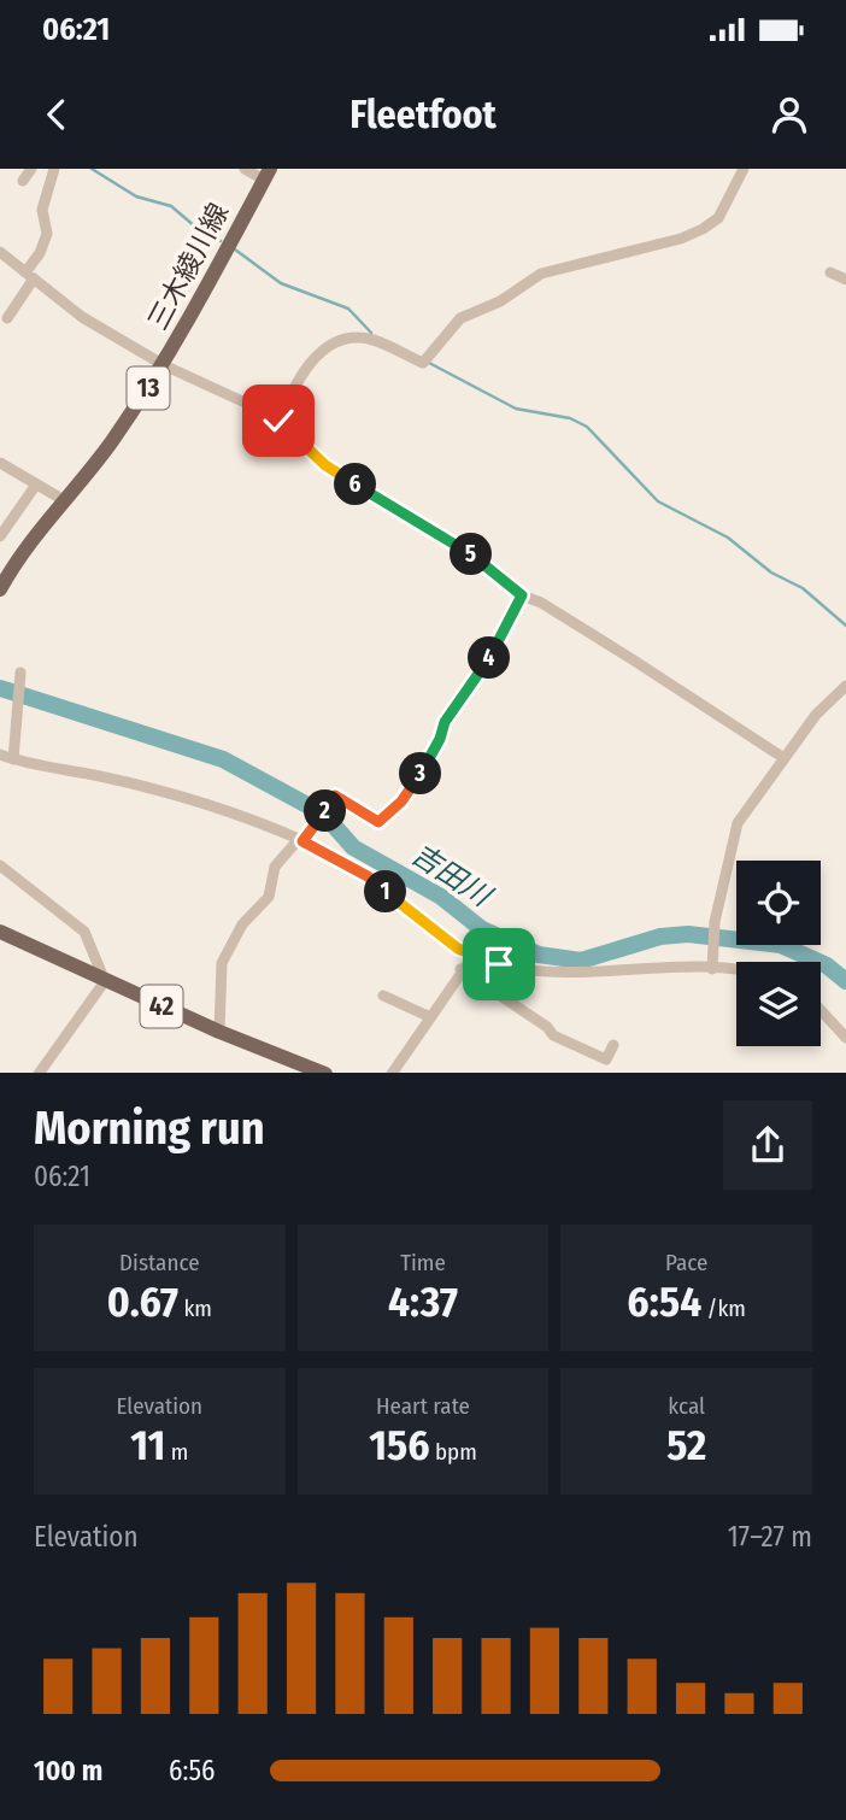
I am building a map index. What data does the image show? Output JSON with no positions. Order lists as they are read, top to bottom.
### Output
{
  "streets": {
    "main road": ["三木綾川線", "13", "42"]
  },
  "water": ["吉田川"],
  "page": {
    "status": "06:21",
    "header": "Fleetfoot",
    "pins": [
      "6",
      "5",
      "4",
      "3",
      "2",
      "1"
    ],
    "heading": ["Morning run", "06:21"],
    "stats": [
      ["Distance", "0.67 km"],
      ["Time", "4:37"],
      ["Pace", "6:54 /km"],
      ["Elevation", "11 m"],
      ["Heart rate", "156 bpm"],
      ["kcal", "52"]
    ],
    "chart": ["Elevation", "17–27 m"],
    "list": [
      {
        "name": "100 m",
        "note": "6:56"
      }
    ]
  }
}
